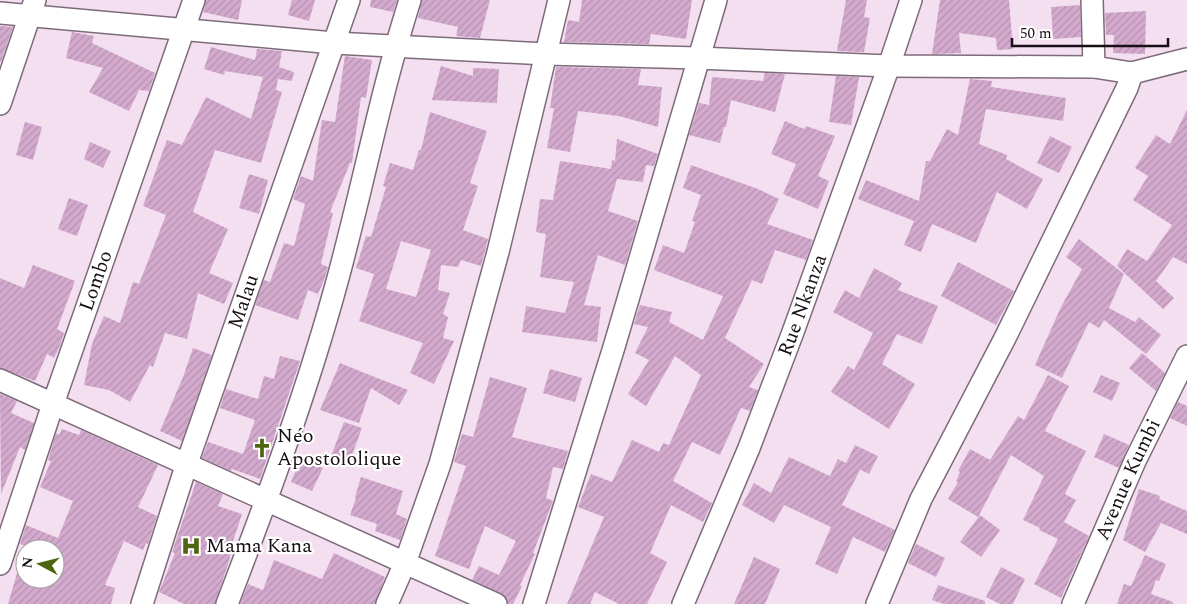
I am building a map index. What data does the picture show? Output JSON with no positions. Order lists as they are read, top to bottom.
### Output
{
  "streets": {
    "street": [
      "Lombo",
      "Malau",
      "Rue Nkanza",
      "Avenue Kumbi"
    ]
  },
  "places": {
    "church": ["Néo Apostololique"],
    "hospital": ["Mama Kana"]
  },
  "scale_bar": "50 m",
  "north": "left"
}
